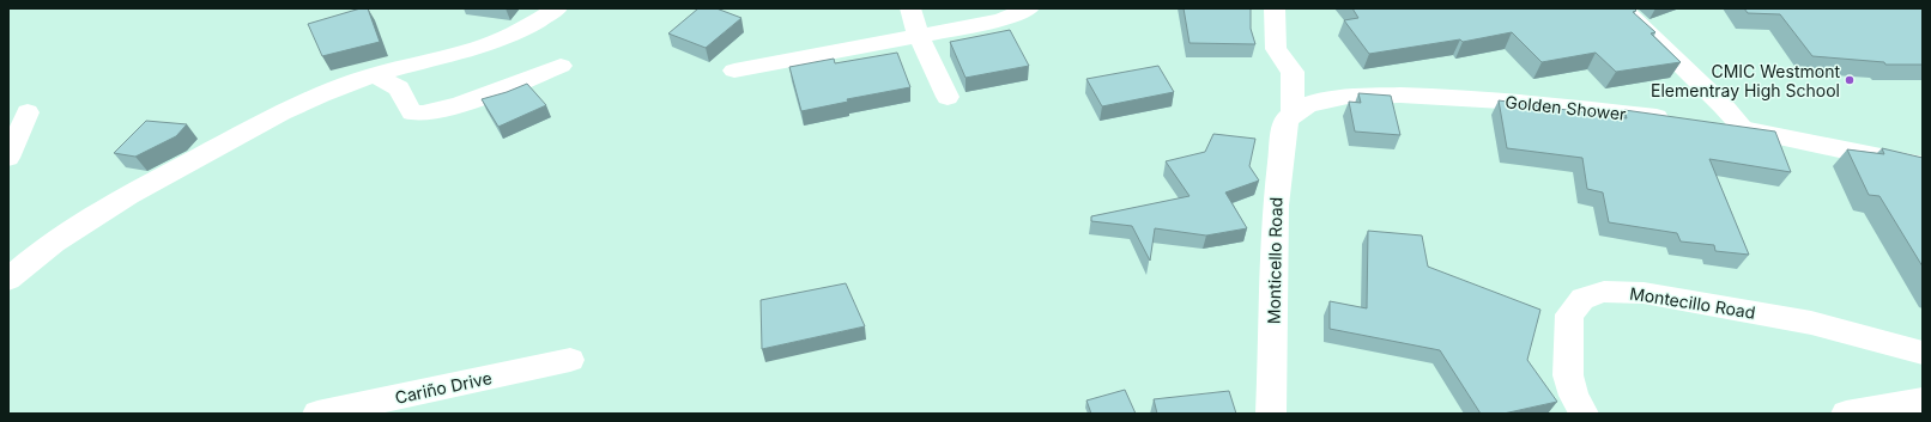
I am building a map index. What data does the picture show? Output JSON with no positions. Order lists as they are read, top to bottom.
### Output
{
  "streets": {
    "street": [
      "Golden Shower",
      "Monticello Road",
      "Montecillo Road",
      "Cariño Drive"
    ]
  },
  "crossings": [
    ["Golden Shower", "Monticello Road"]
  ],
  "places": ["CMIC Westmont Elementray High School"]
}
